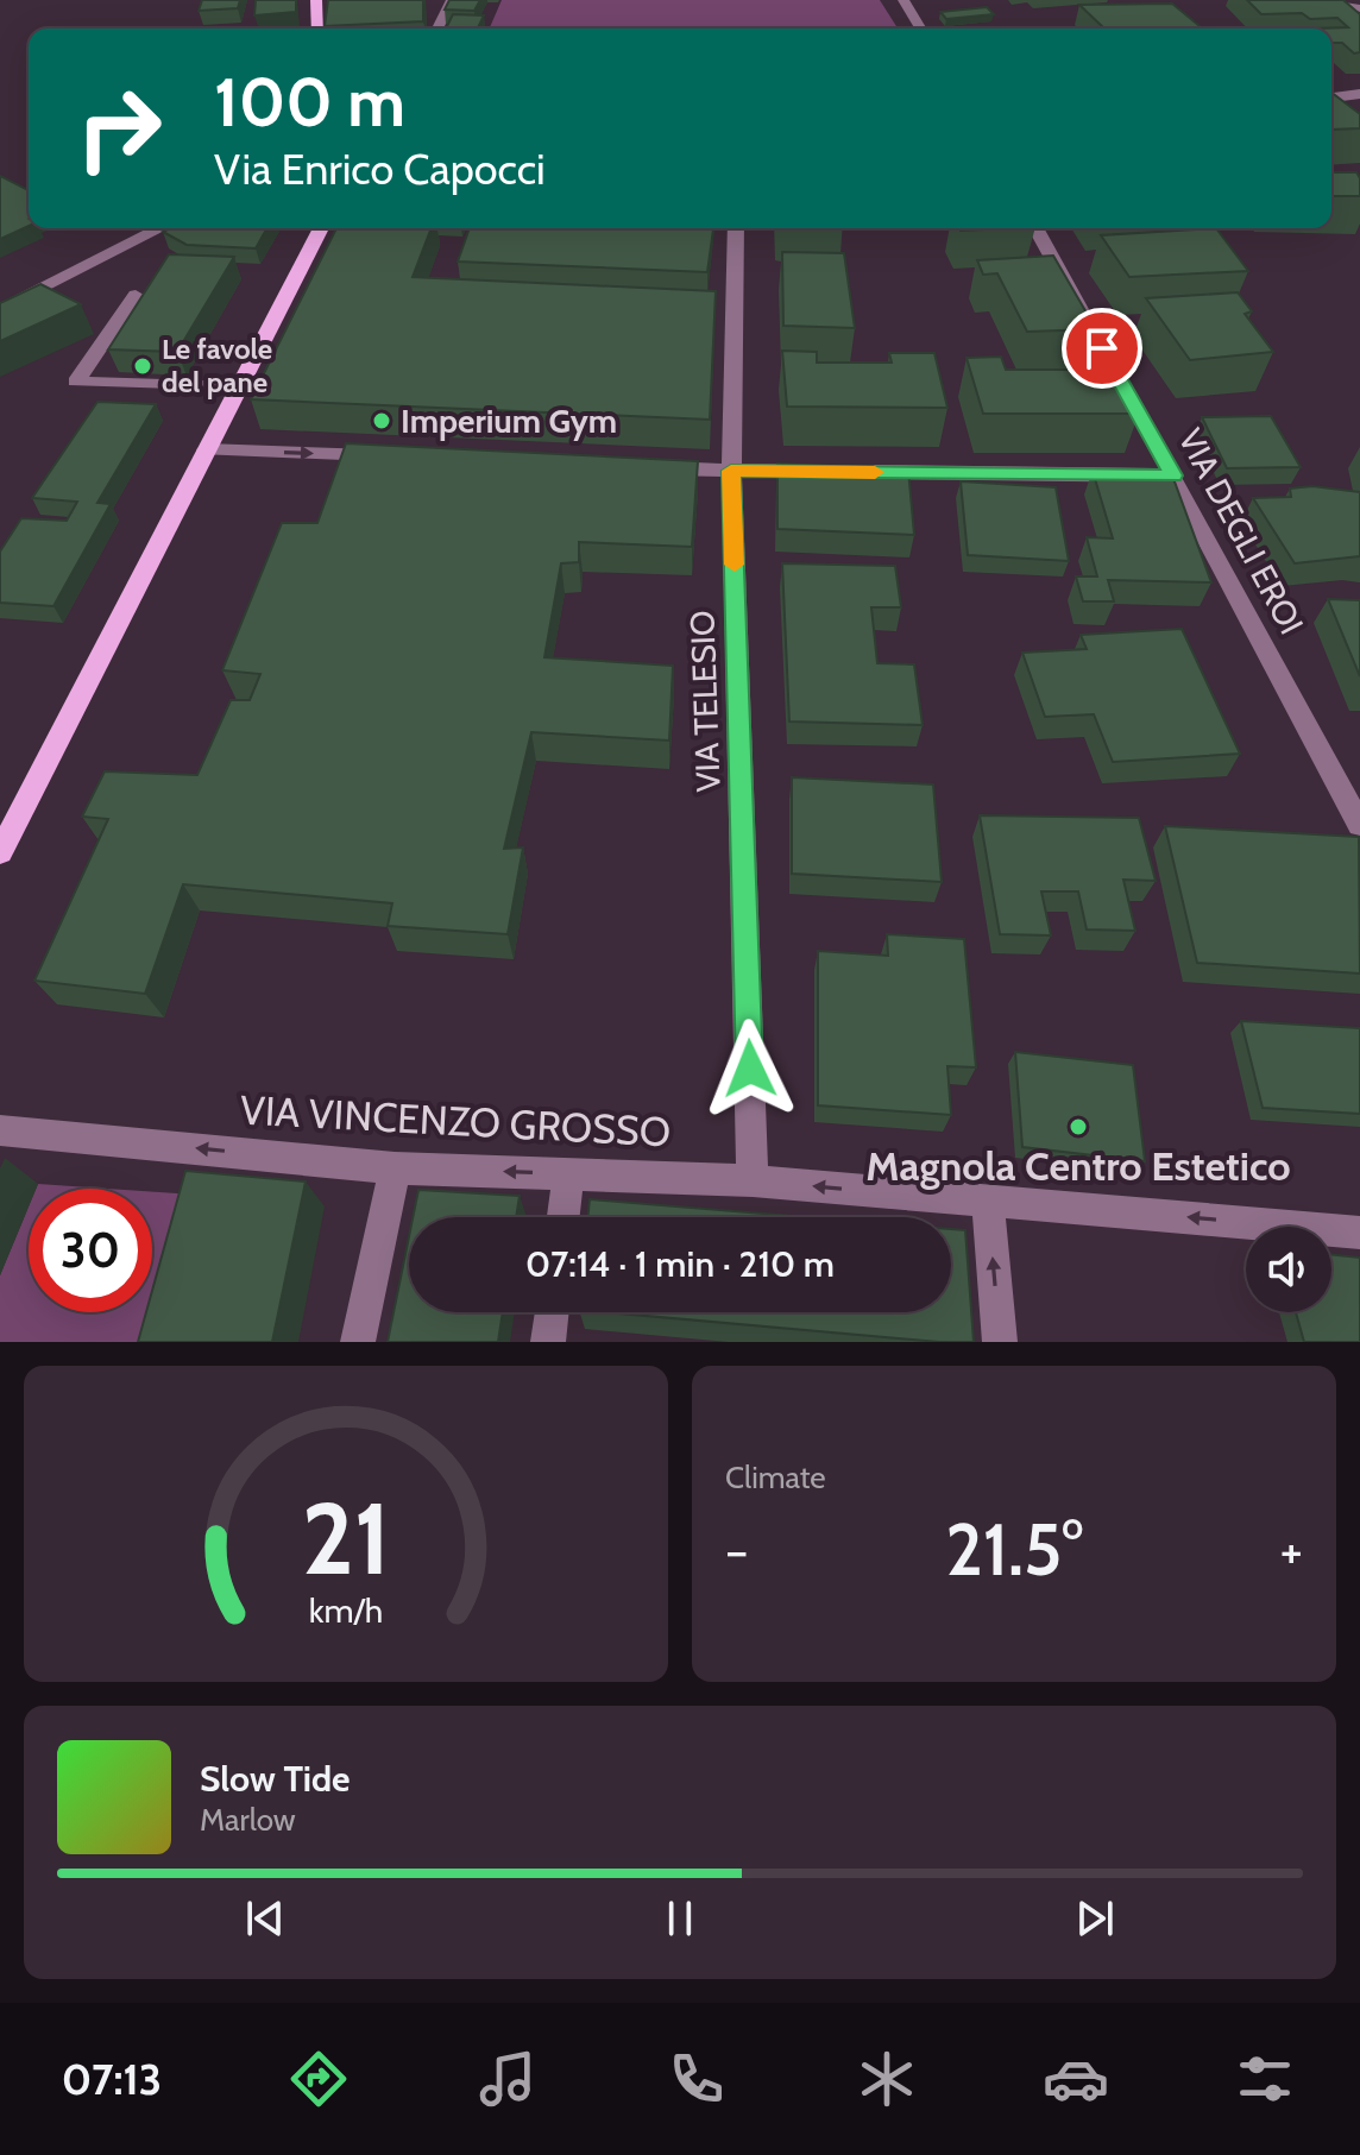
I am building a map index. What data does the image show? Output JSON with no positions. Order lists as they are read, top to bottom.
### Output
{
  "streets": {
    "street": ["VIA DEGLI EROI", "VIA TELESIO", "VIA VINCENZO GROSSO"]
  },
  "crossings": [
    ["VIA TELESIO", "VIA VINCENZO GROSSO"]
  ],
  "one_way": ["VIA VINCENZO GROSSO"],
  "places": ["Le favole del pane", "Imperium Gym", "Magnola Centro Estetico"],
  "page": {
    "turn": ["100 m", "Via Enrico Capocci"],
    "limit": "30",
    "trip": "07:14 · 1 min · 210 m",
    "tile": "Climate",
    "heat": ["−", "21.5°", "+"],
    "song": ["Slow Tide", "Marlow"],
    "tabs": "07:13",
    "gauge": ["21", "km/h"]
  }
}
